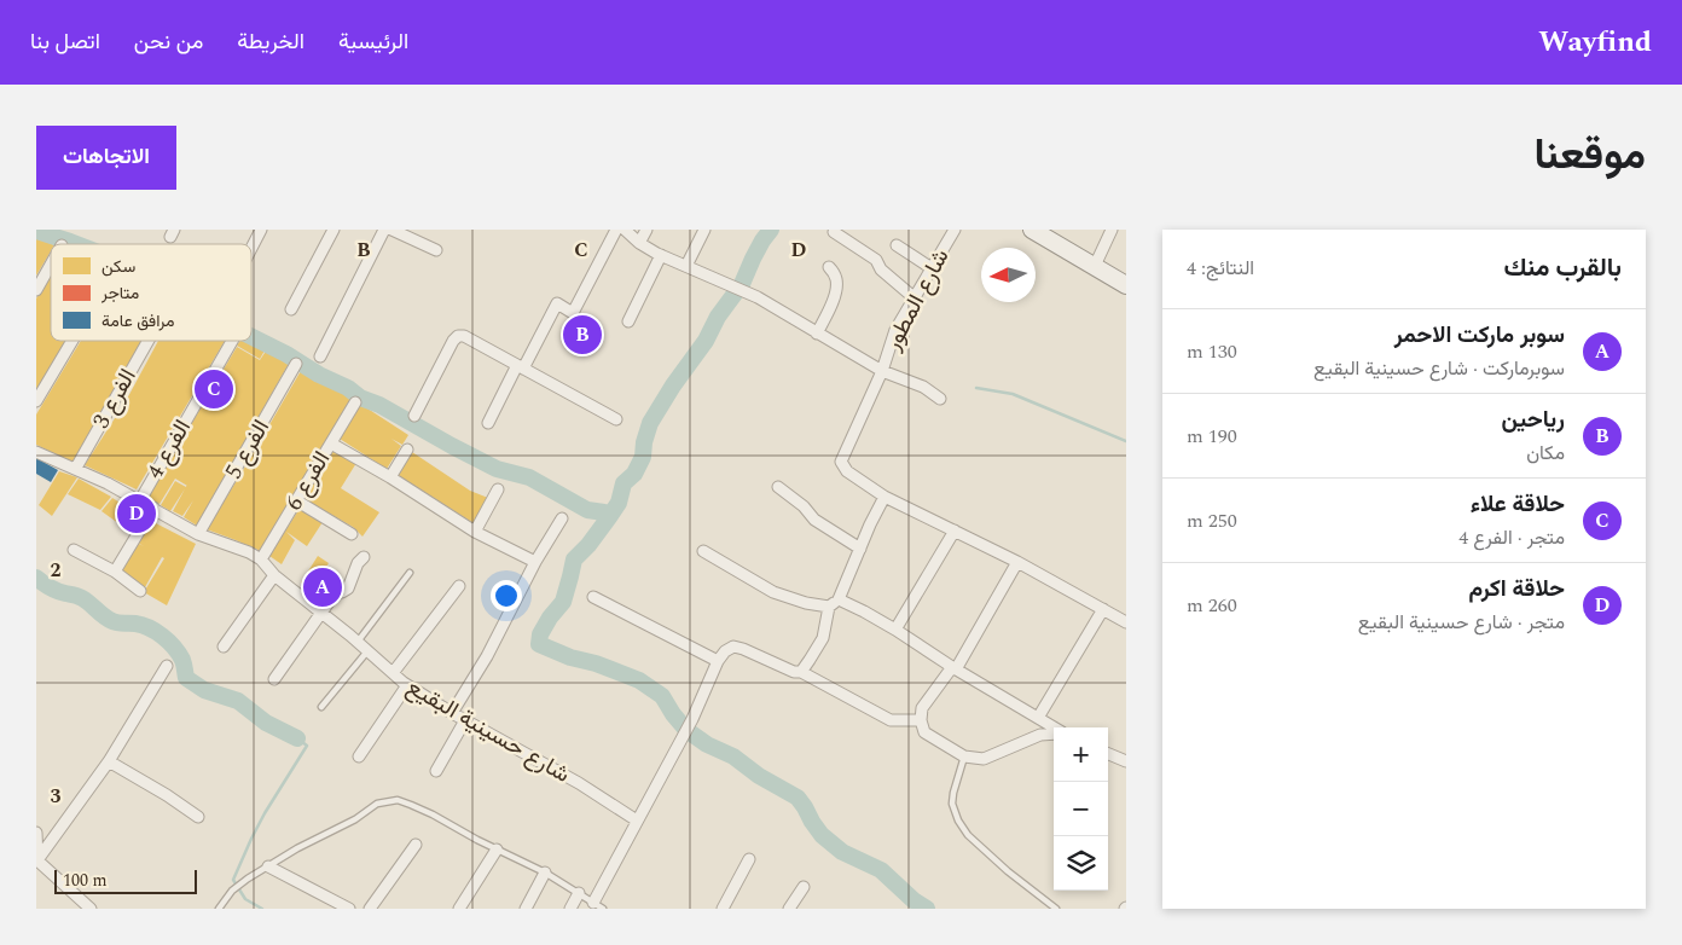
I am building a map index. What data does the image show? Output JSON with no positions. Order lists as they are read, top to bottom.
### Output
{
  "streets": {
    "street": [
      "شارع المطور",
      "الفرع 3",
      "الفرع 4",
      "الفرع 5",
      "الفرع 6",
      "شارع حسينية البقيع"
    ]
  },
  "crossings": [
    ["الفرع 3", "شارع حسينية البقيع"],
    ["الفرع 4", "شارع حسينية البقيع"],
    ["الفرع 5", "شارع حسينية البقيع"],
    ["الفرع 6", "شارع حسينية البقيع"]
  ],
  "legend": ["سكن", "متاجر", "مرافق عامة"],
  "scale_bar": "100 m",
  "north": "left",
  "page": {
    "header": "Wayfind",
    "nav": [
      "الرئيسية",
      "الخريطة",
      "من نحن",
      "اتصل بنا"
    ],
    "title": "موقعنا",
    "buttons": "الاتجاهات",
    "heading": ["بالقرب منك", "النتائج: 4"],
    "list": [
      {
        "mark": "A",
        "name": "سوبر ماركت الاحمر",
        "note": "سوبرماركت · شارع حسينية البقيع",
        "value": "130 m"
      },
      {
        "mark": "B",
        "name": "رياحين",
        "note": "مكان",
        "value": "190 m"
      },
      {
        "mark": "C",
        "name": "حلاقة علاء",
        "note": "متجر · الفرع 4",
        "value": "250 m"
      },
      {
        "mark": "D",
        "name": "حلاقة اكرم",
        "note": "متجر · شارع حسينية البقيع",
        "value": "260 m"
      }
    ],
    "pins": [
      "B",
      "C",
      "D",
      "A"
    ],
    "map_buttons": ["+", "−"],
    "scale": "100 m"
  },
  "grid": {
    "columns": ["B", "C", "D"],
    "rows": ["2", "3"]
  }
}
